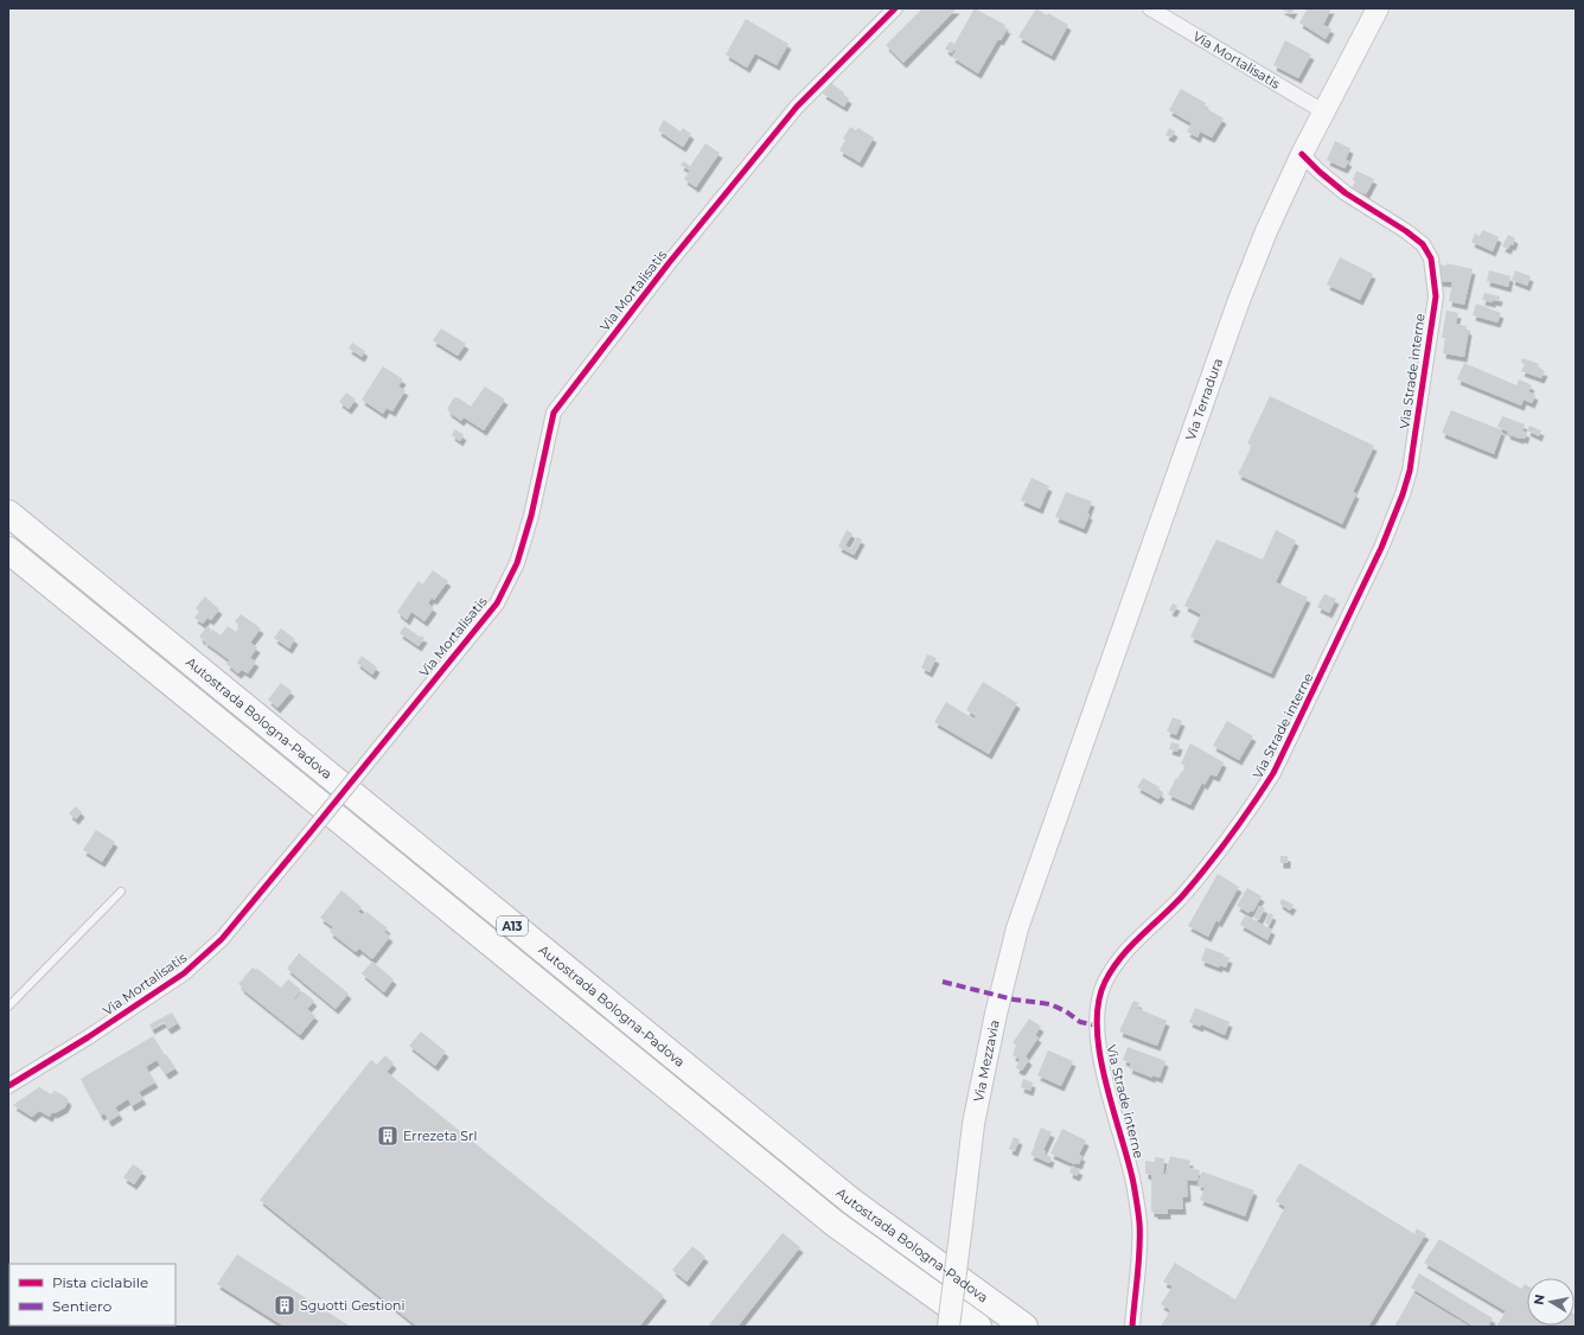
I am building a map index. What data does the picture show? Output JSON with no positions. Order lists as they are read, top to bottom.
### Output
{
  "streets": {
    "highway": ["Autostrada Bologna-Padova", "A13"],
    "main road": ["Via Terradura", "Via Mezzavia"],
    "street": ["Via Mortalisatis", "Via Strade interne"]
  },
  "crossings": [
    ["Via Mortalisatis", "Via Terradura"],
    ["Via Strade interne", "Via Terradura"],
    ["Via Terradura", "Via Mezzavia"]
  ],
  "places": {
    "building": ["Errezeta Srl", "Sguotti Gestioni"]
  },
  "legend": ["Pista ciclabile", "Sentiero"],
  "north": "left"
}
